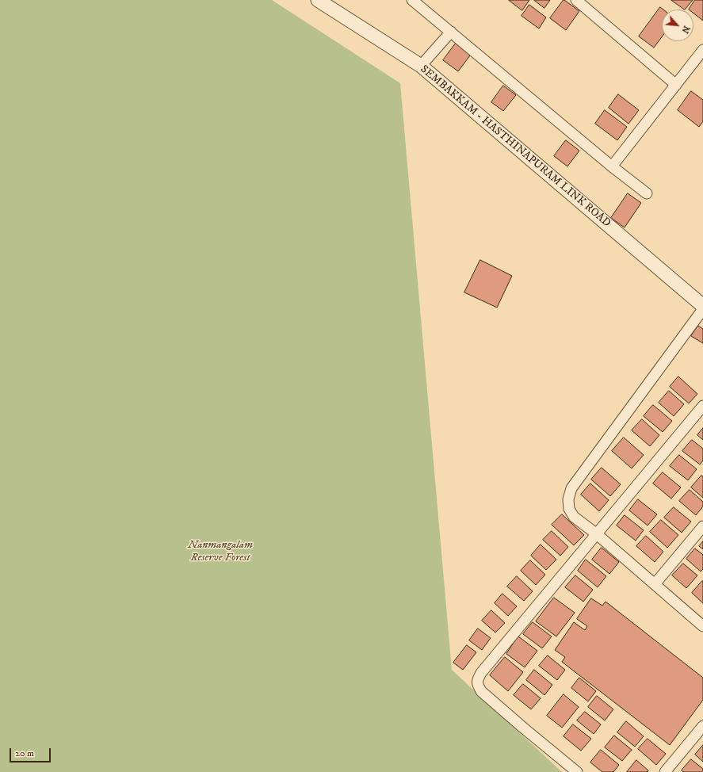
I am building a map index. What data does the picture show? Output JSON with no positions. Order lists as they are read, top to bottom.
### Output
{
  "streets": {
    "street": ["SEMBAKKAM - HASTHINAPURAM LINK ROAD"]
  },
  "parks": ["Nanmangalam Reserve Forest"],
  "scale_bar": "20 m",
  "north": "bottom right"
}
